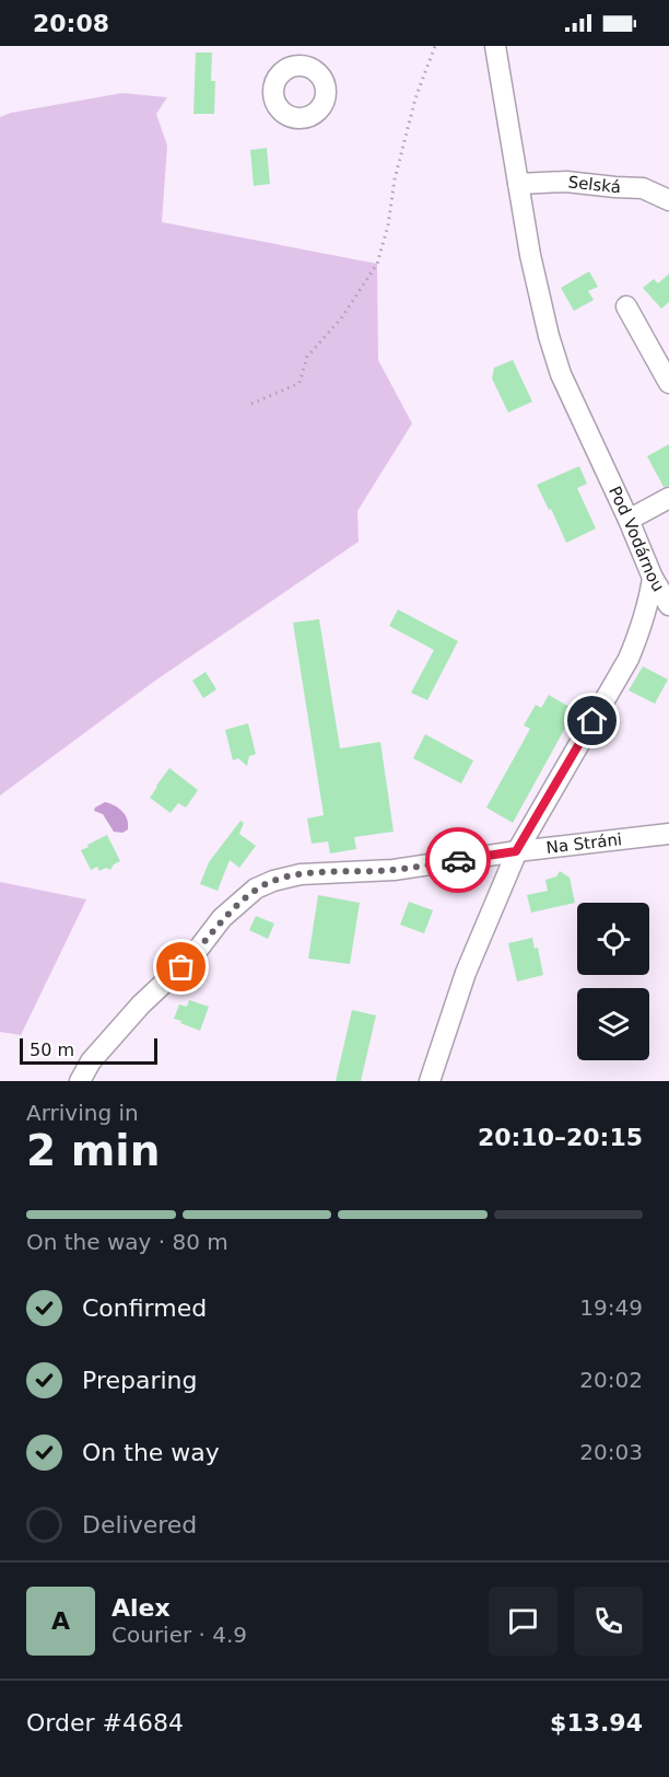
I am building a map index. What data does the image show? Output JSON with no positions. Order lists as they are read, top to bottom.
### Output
{
  "streets": {
    "street": ["Selská", "Pod Vodárnou", "Na Stráni"]
  },
  "crossings": [
    ["Selská", "Pod Vodárnou"],
    ["Pod Vodárnou", "Na Stráni"]
  ],
  "scale_bar": "50 m",
  "page": {
    "status": "20:08",
    "scale": "50 m",
    "heading": ["2 min", "Arriving in", "20:10–20:15"],
    "panel": [
      "Alex",
      "Courier · 4.9",
      "Order #4684",
      "$13.94"
    ],
    "bar": "On the way · 80 m",
    "list": [
      ["Confirmed", "19:49"],
      ["Preparing", "20:02"],
      ["On the way", "20:03"],
      "Delivered"
    ],
    "round": "A"
  }
}
